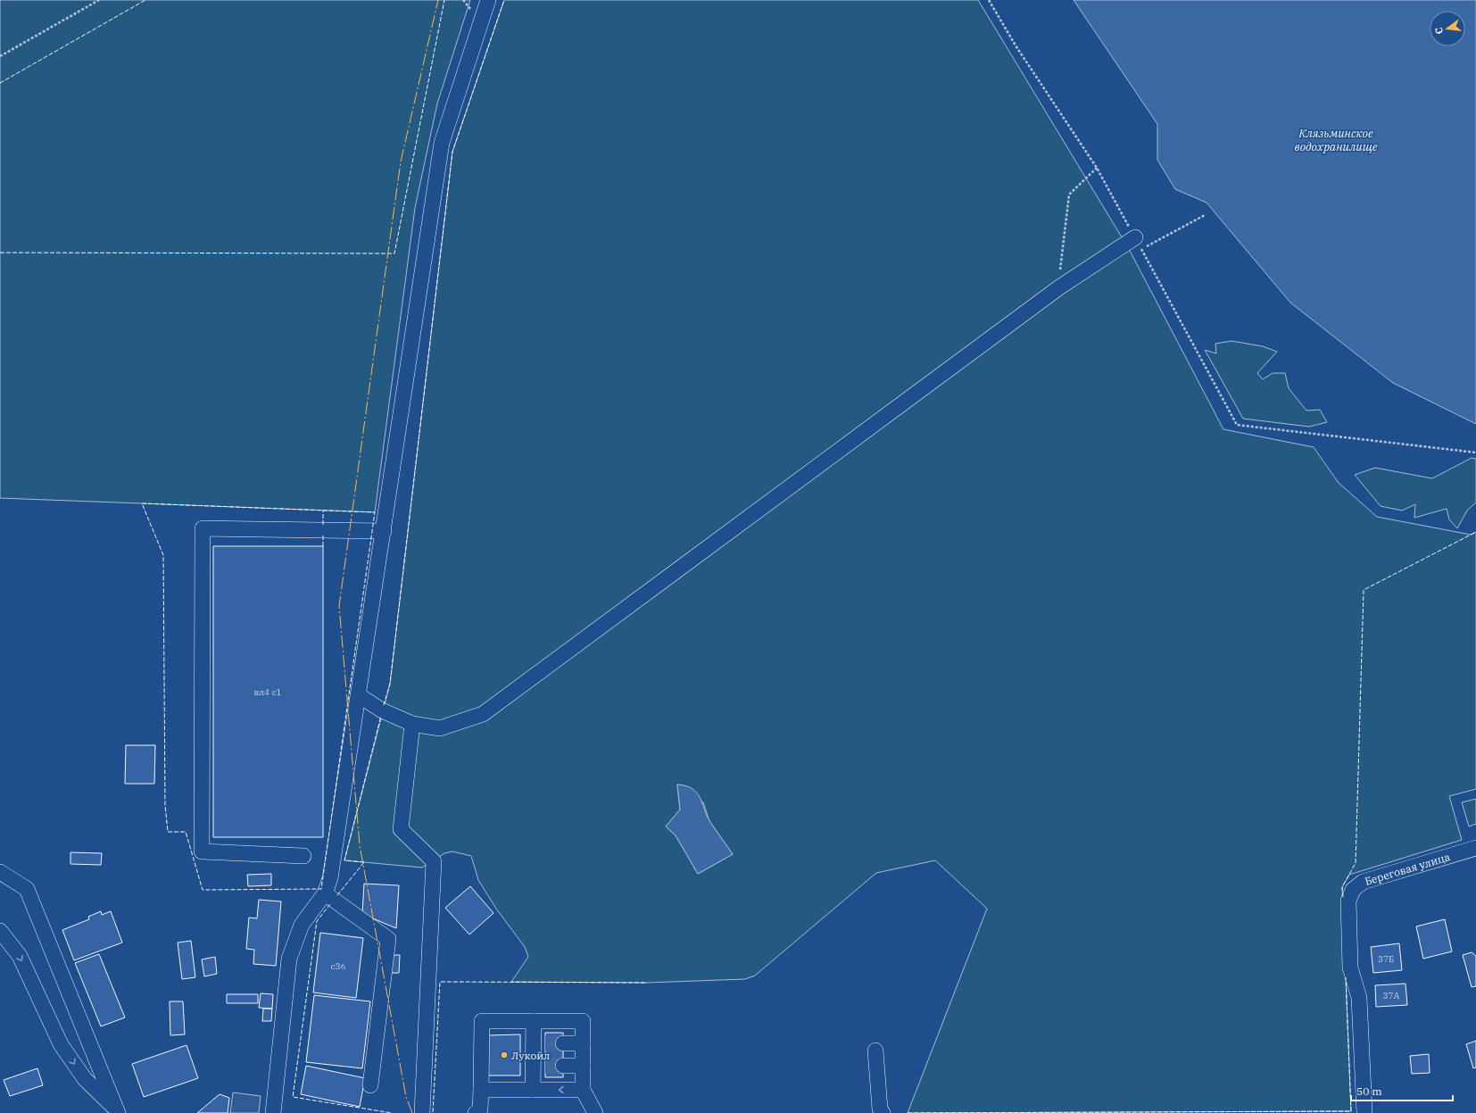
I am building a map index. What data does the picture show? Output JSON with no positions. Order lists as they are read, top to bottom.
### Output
{
  "streets": {
    "street": ["Береговая улица"]
  },
  "water": ["Клязьминское водохранилище"],
  "places": ["Лукойл"],
  "house_numbers": [
    "вл4 с1",
    "37Б",
    "с36",
    "37А"
  ],
  "scale_bar": "50 m",
  "north": "left"
}
